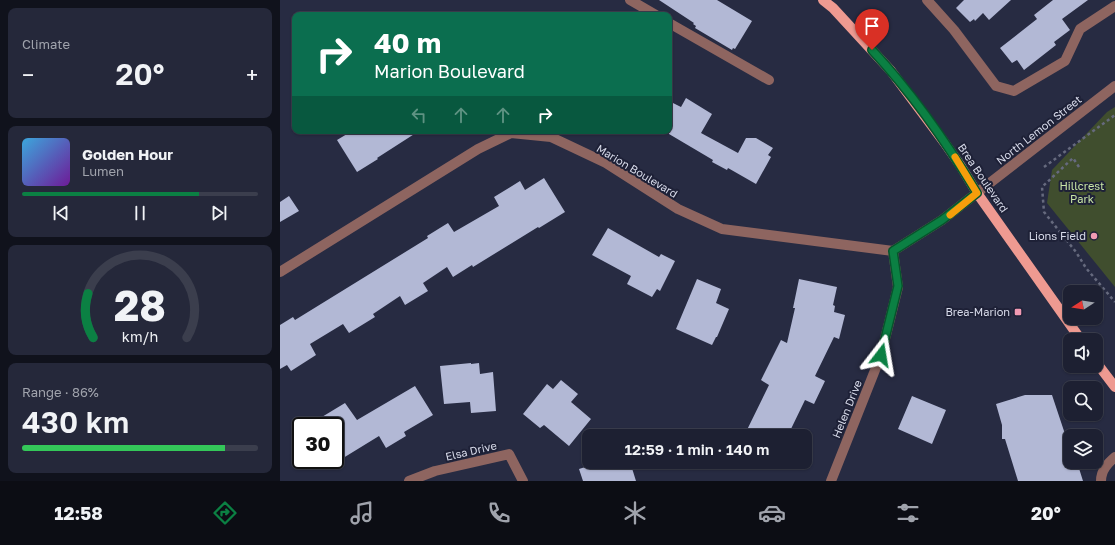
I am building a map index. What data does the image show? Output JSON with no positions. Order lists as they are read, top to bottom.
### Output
{
  "streets": {
    "main road": ["Brea Boulevard"],
    "street": [
      "North Lemon Street",
      "Marion Boulevard",
      "Helen Drive",
      "Elsa Drive"
    ]
  },
  "crossings": [
    ["North Lemon Street", "Brea Boulevard"],
    ["Marion Boulevard", "Helen Drive"]
  ],
  "parks": ["Hillcrest Park"],
  "places": {
    "other": ["Lions Field"],
    "transit": ["Brea-Marion"]
  },
  "north": "left",
  "page": {
    "tile": [
      "Climate",
      ["Range · 86%", "430 km"]
    ],
    "turn": ["40 m", "Marion Boulevard"],
    "heat": ["−", "20°", "+"],
    "song": ["Golden Hour", "Lumen"],
    "limit": "30",
    "trip": "12:59 · 1 min · 140 m",
    "tabs": ["12:58", "20°"],
    "gauge": ["28", "km/h"]
  }
}
